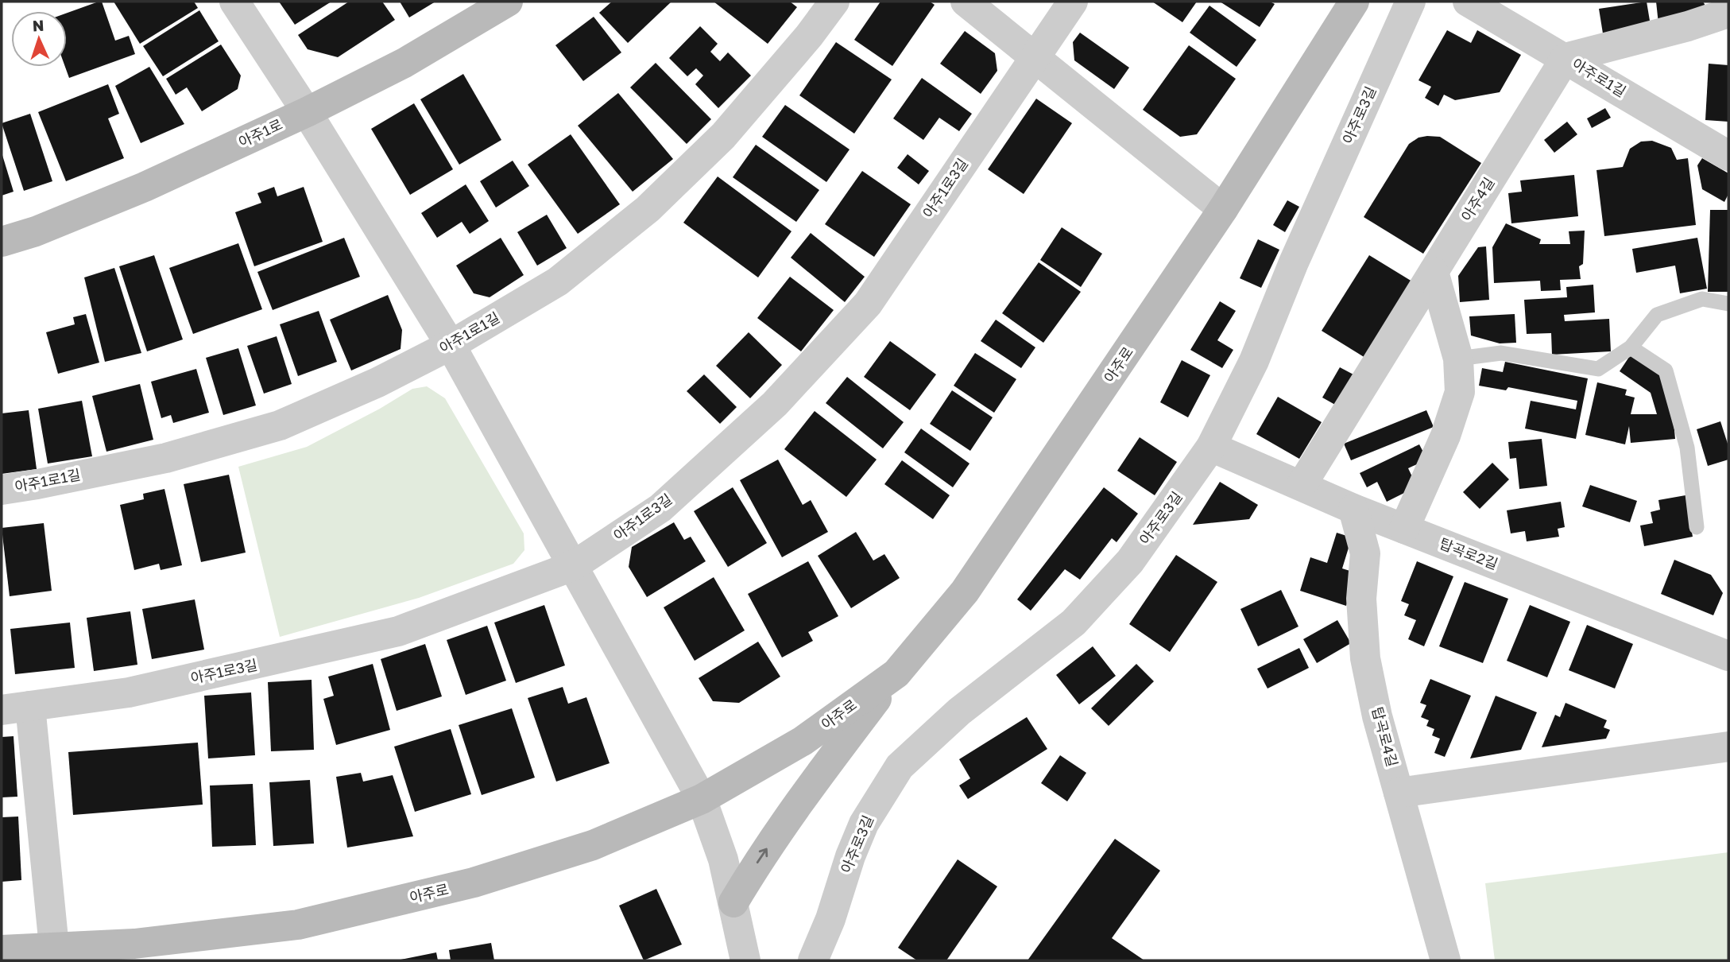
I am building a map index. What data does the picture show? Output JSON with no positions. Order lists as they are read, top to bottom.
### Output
{
  "streets": {
    "street": [
      "아주로1길",
      "아주로3길",
      "아주1로",
      "아주1로3길",
      "아주4길",
      "아주1로1길",
      "아주로",
      "탑곡로2길",
      "탑곡로4길"
    ]
  },
  "crossings": [
    ["아주로1길", "아주4길"],
    ["아주로3길", "탑곡로2길"],
    ["아주4길", "탑곡로2길"],
    ["탑곡로2길", "탑곡로4길"]
  ],
  "north": "top"
}
